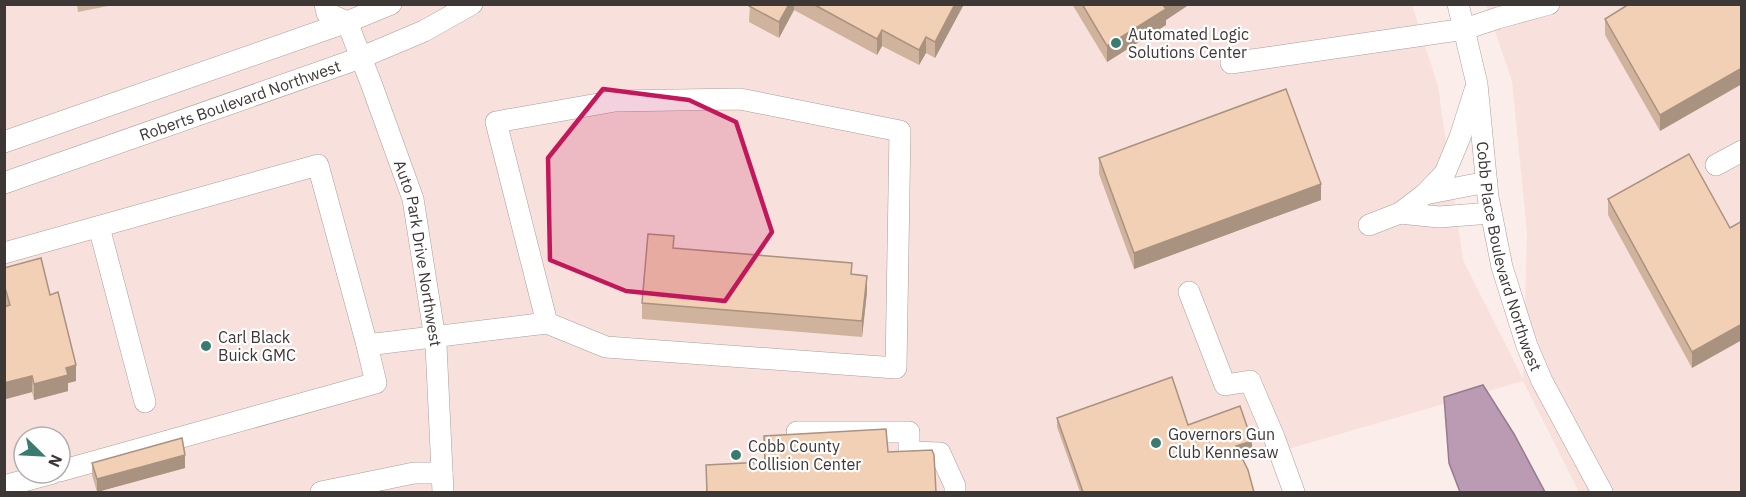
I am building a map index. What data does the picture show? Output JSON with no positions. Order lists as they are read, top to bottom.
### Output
{
  "streets": {
    "street": ["Roberts Boulevard Northwest", "Auto Park Drive Northwest", "Cobb Place Boulevard Northwest"]
  },
  "crossings": [
    ["Roberts Boulevard Northwest", "Auto Park Drive Northwest"]
  ],
  "places": [
    "Automated Logic Solutions Center",
    "Carl Black Buick GMC",
    "Governors Gun Club Kennesaw",
    "Cobb County Collision Center"
  ],
  "north": "bottom right"
}
